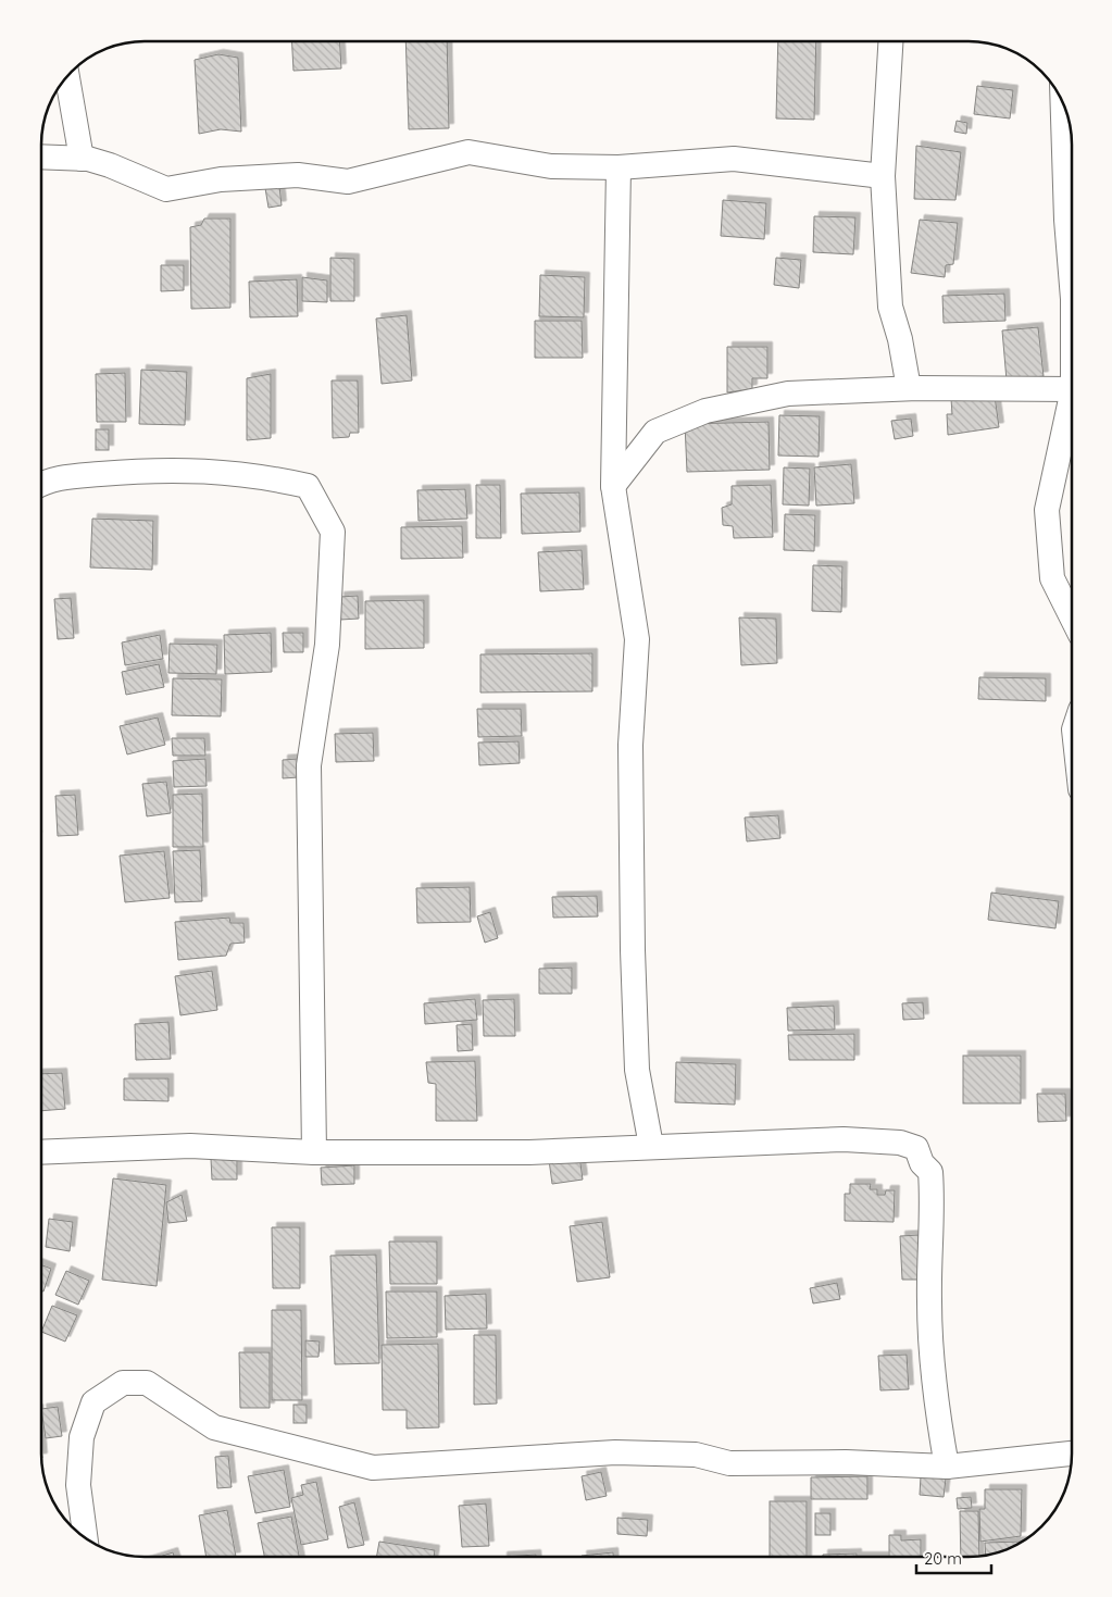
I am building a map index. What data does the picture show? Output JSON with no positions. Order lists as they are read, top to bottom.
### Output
{
  "scale_bar": "20 m"
}
